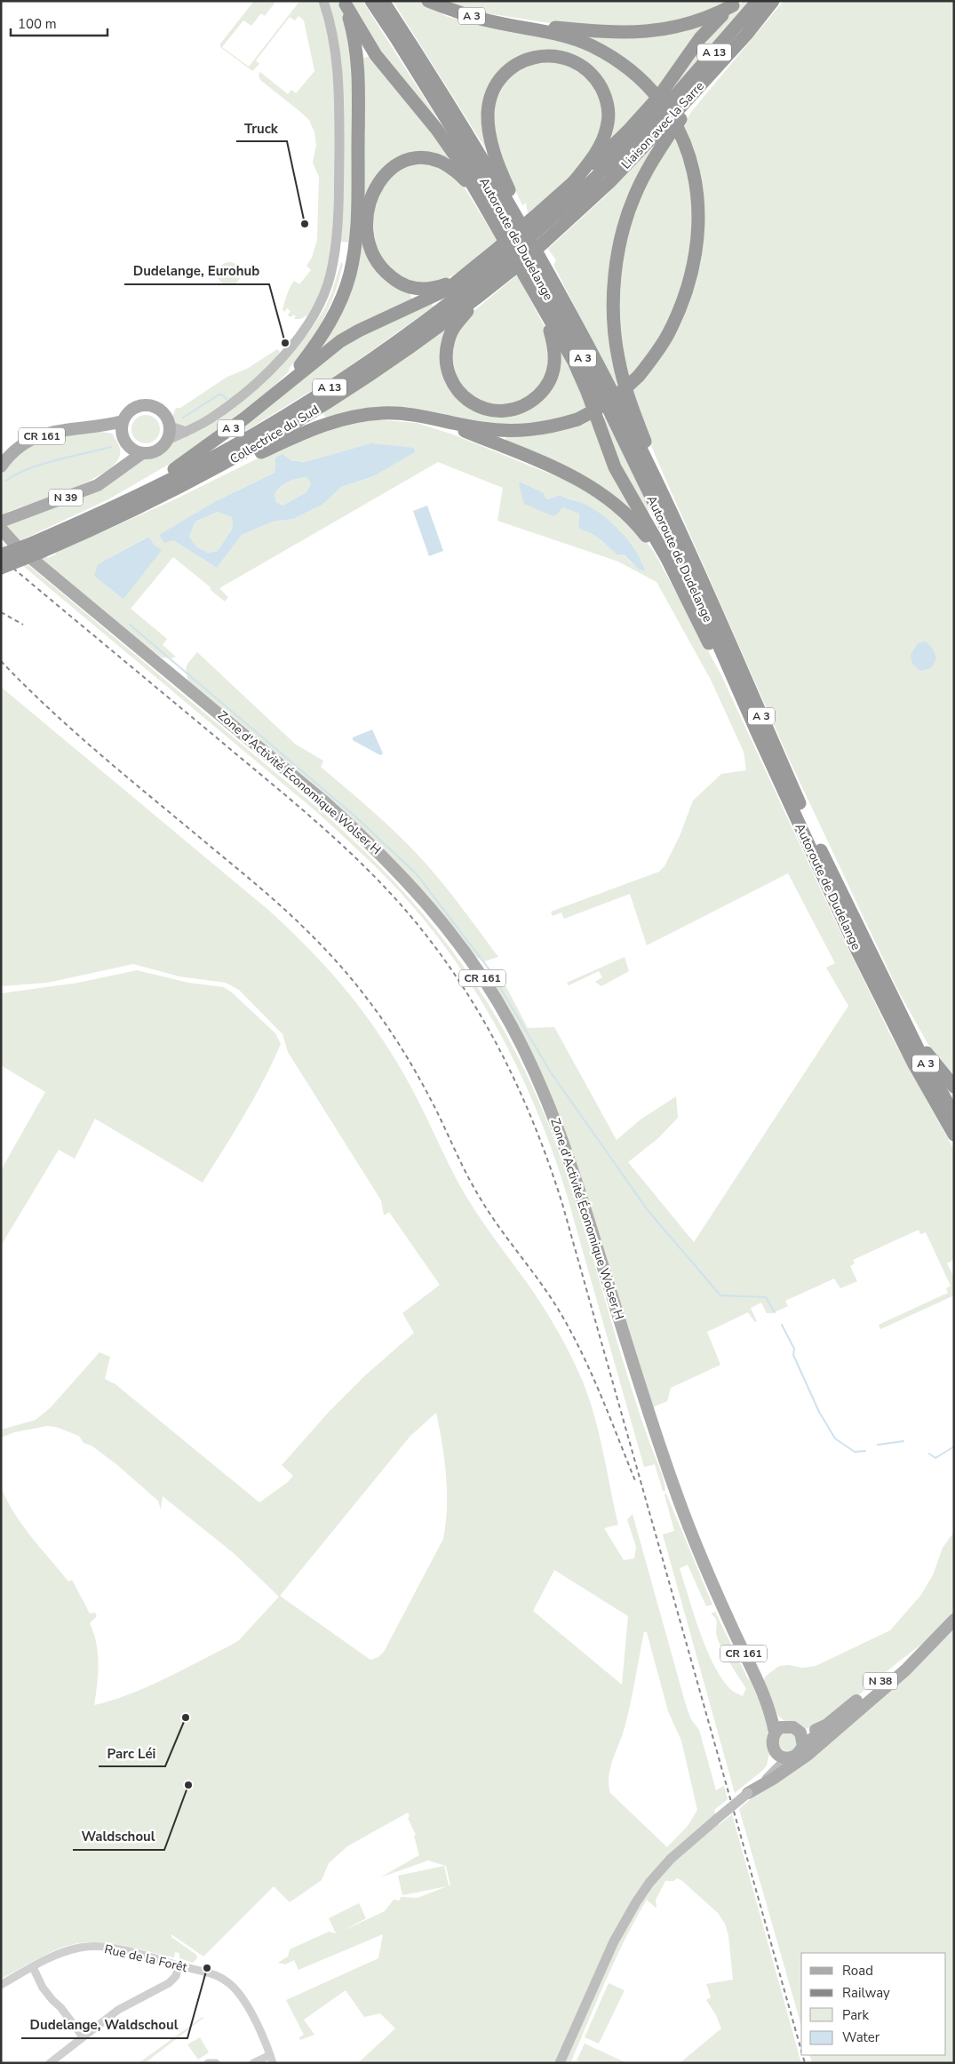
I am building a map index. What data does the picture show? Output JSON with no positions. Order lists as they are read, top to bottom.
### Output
{
  "streets": {
    "highway": [
      "A 3",
      "A 13",
      "Liaison avec la Sarre",
      "Autoroute de Dudelange",
      "Collectrice du Sud"
    ],
    "main road": [
      "CR 161",
      "N 39",
      "Zone d'Activité Économique Wolser H",
      "N 38"
    ],
    "street": ["Rue de la Forêt"]
  },
  "crossings": [
    ["A 3", "A 13"],
    ["A 3", "Liaison avec la Sarre"],
    ["A 3", "Autoroute de Dudelange"],
    ["A 3", "Collectrice du Sud"],
    ["A 13", "Liaison avec la Sarre"],
    ["A 13", "Collectrice du Sud"],
    ["Liaison avec la Sarre", "Collectrice du Sud"],
    ["CR 161", "N 39"],
    ["N 39", "Zone d'Activité Économique Wolser H"],
    ["Zone d'Activité Économique Wolser H", "N 38"]
  ],
  "places": [
    "Truck",
    "Dudelange, Eurohub",
    "Parc Léi",
    "Waldschoul",
    "Dudelange, Waldschoul"
  ],
  "legend": [
    "Road",
    "Railway",
    "Park",
    "Water"
  ],
  "scale_bar": "100 m"
}
